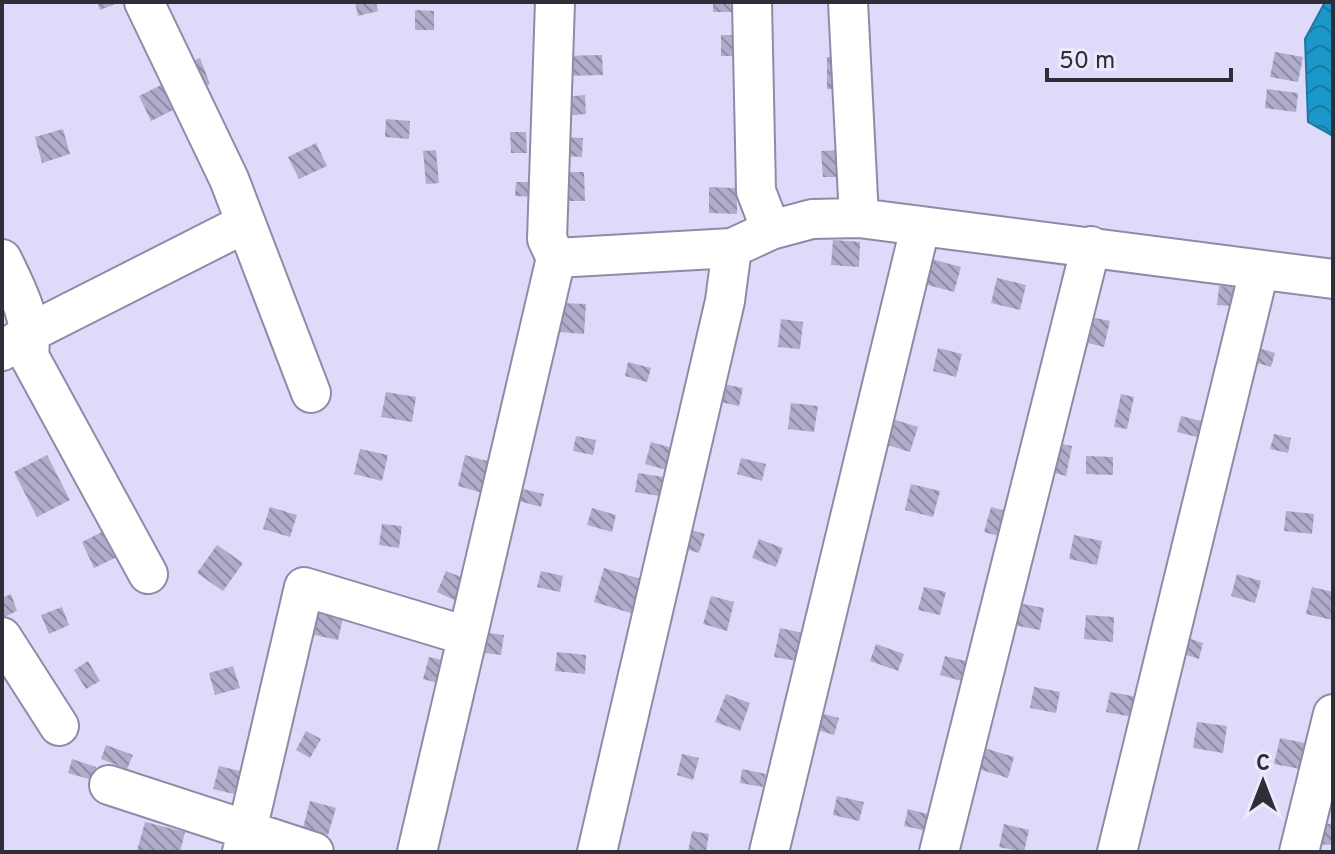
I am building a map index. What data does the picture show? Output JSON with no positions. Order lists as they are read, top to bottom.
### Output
{
  "scale_bar": "50 m",
  "north": "top"
}
